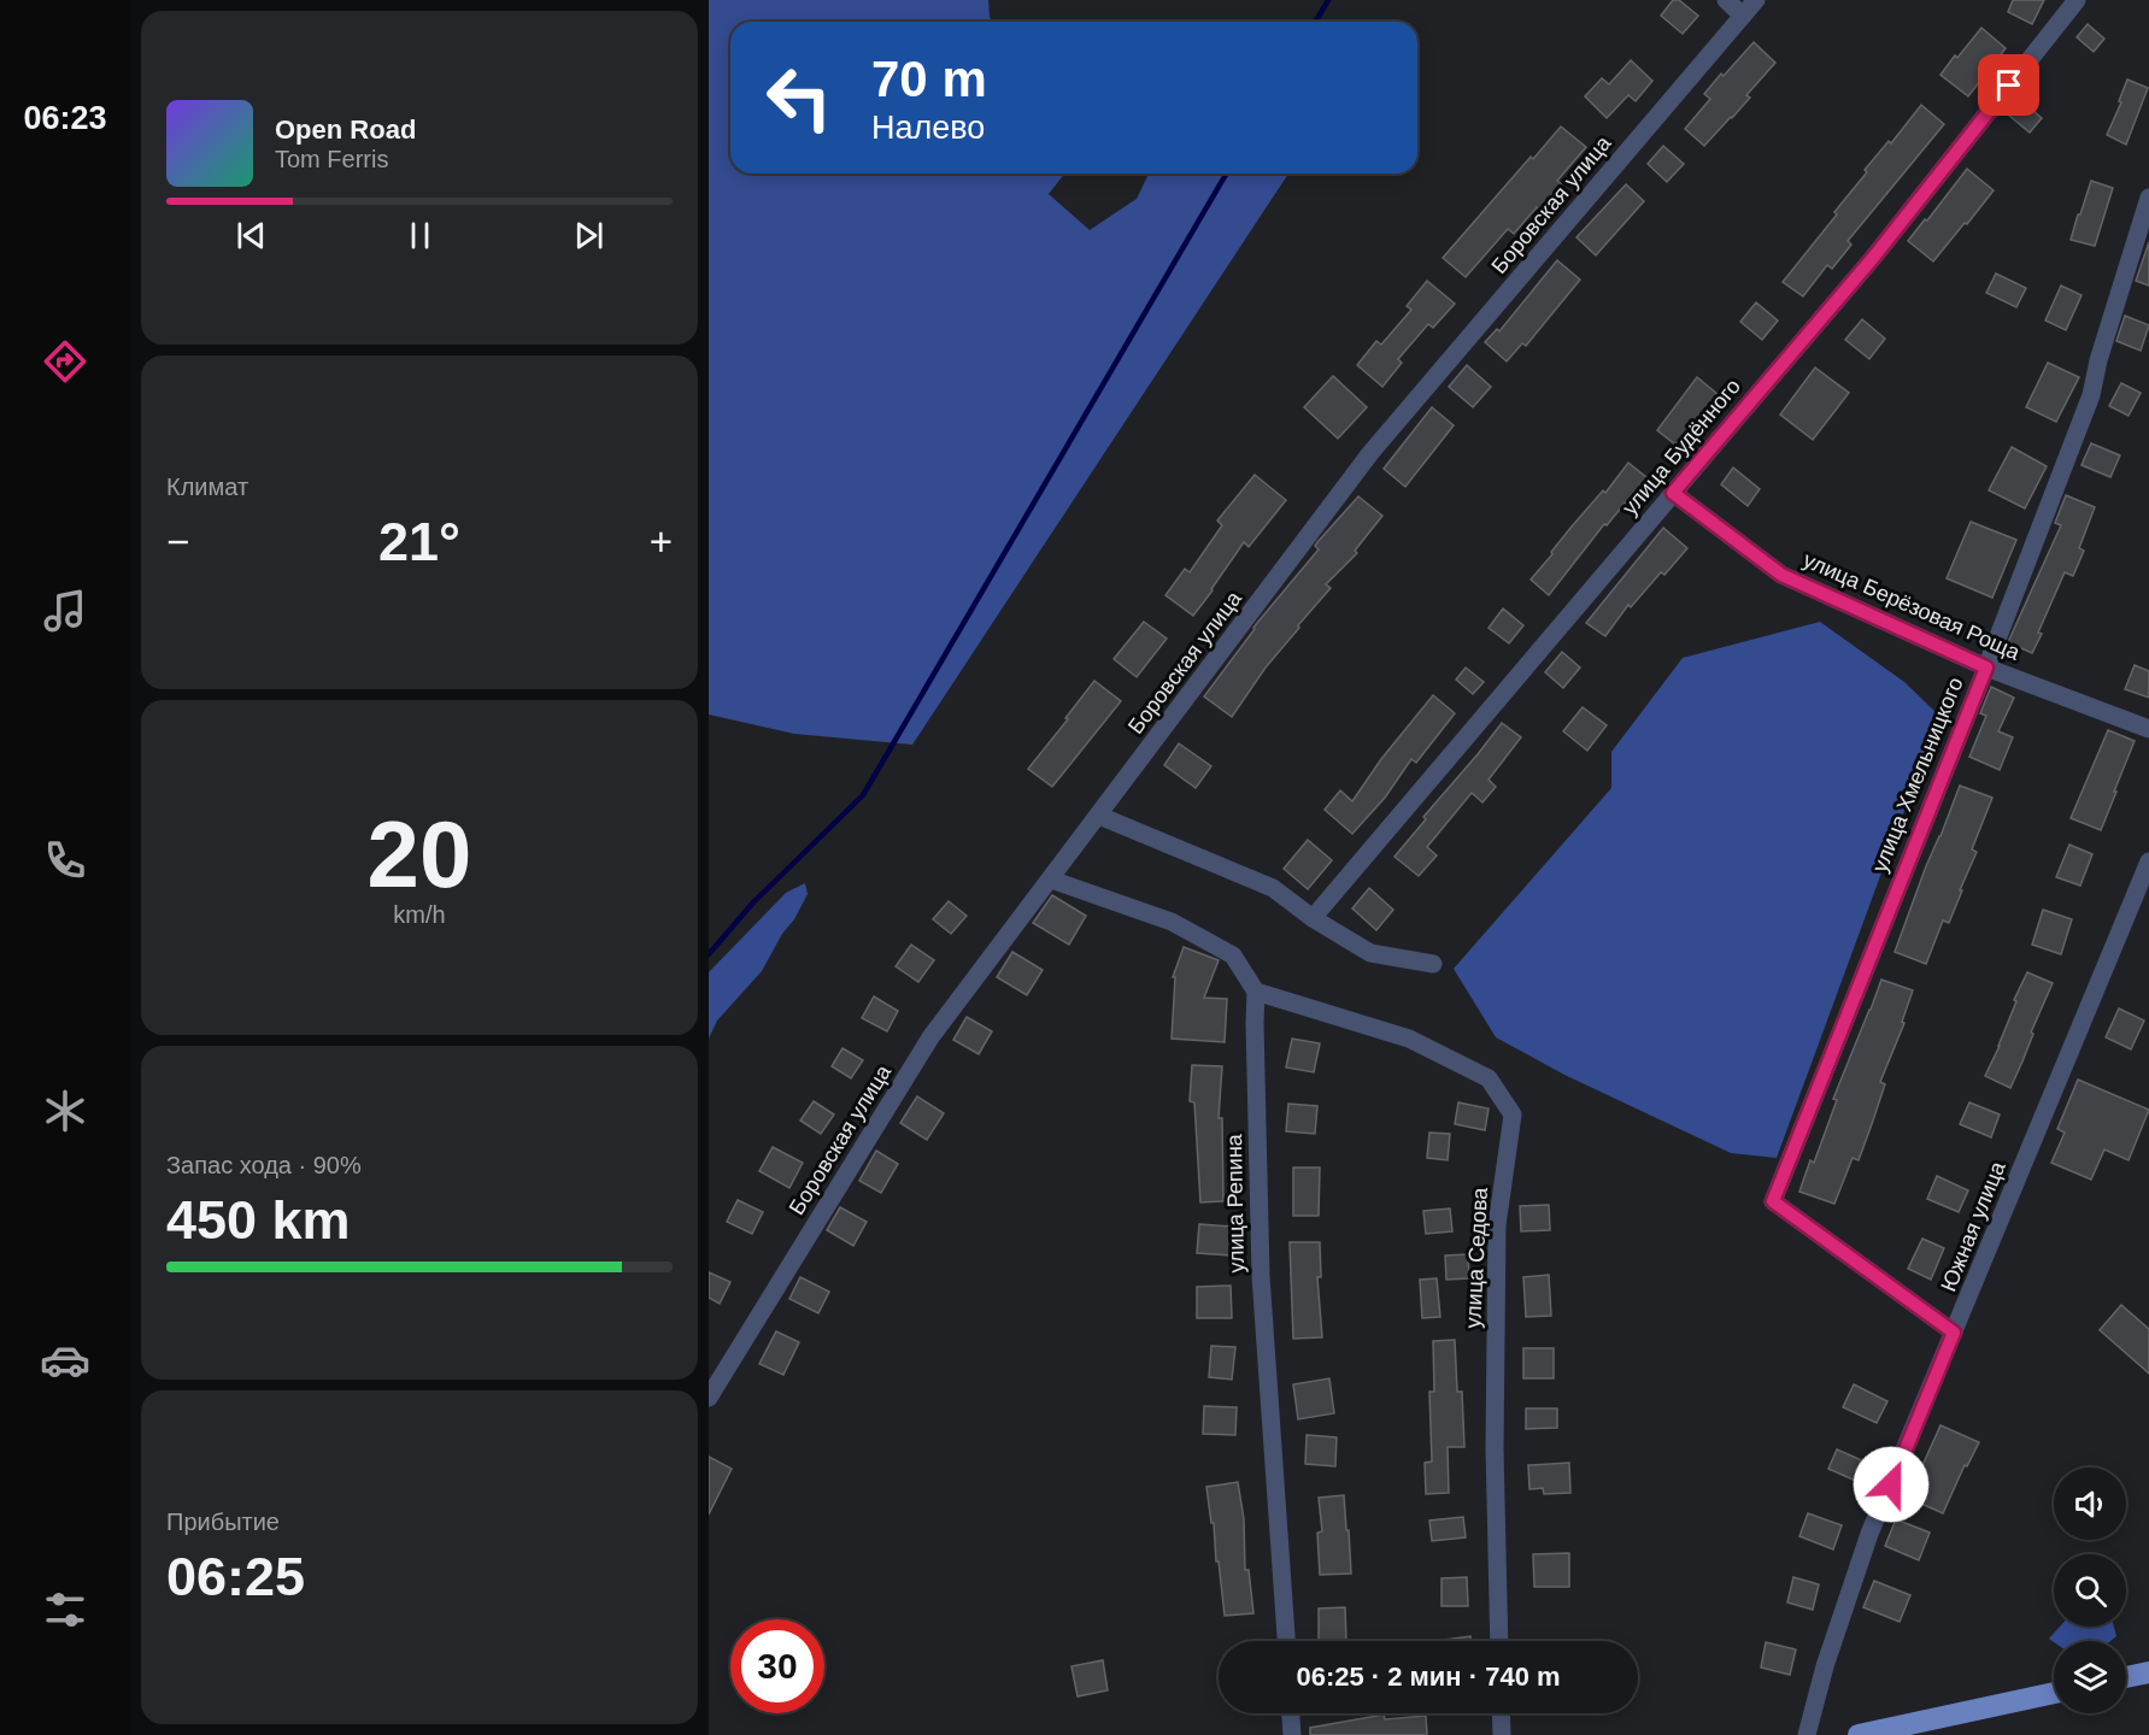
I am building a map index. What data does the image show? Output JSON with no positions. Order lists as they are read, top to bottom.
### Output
{
  "streets": {
    "street": [
      "Боровская улица",
      "улица Будённого",
      "улица Берёзовая Роща",
      "улица Хмельницкого",
      "улица Репина",
      "Южная улица",
      "улица Седова"
    ]
  },
  "crossings": [
    ["улица Будённого", "улица Берёзовая Роща"],
    ["улица Берёзовая Роща", "улица Хмельницкого"],
    ["улица Хмельницкого", "Южная улица"],
    ["улица Репина", "улица Седова"]
  ],
  "page": {
    "tabs": "06:23",
    "turn": ["70 m", "Налево"],
    "song": ["Open Road", "Tom Ferris"],
    "tile": [
      "Климат",
      ["20", "km/h"],
      ["Запас хода · 90%", "450 km"],
      ["Прибытие", "06:25"]
    ],
    "heat": ["−", "21°", "+"],
    "limit": "30",
    "trip": "06:25 · 2 мин · 740 m"
  }
}
